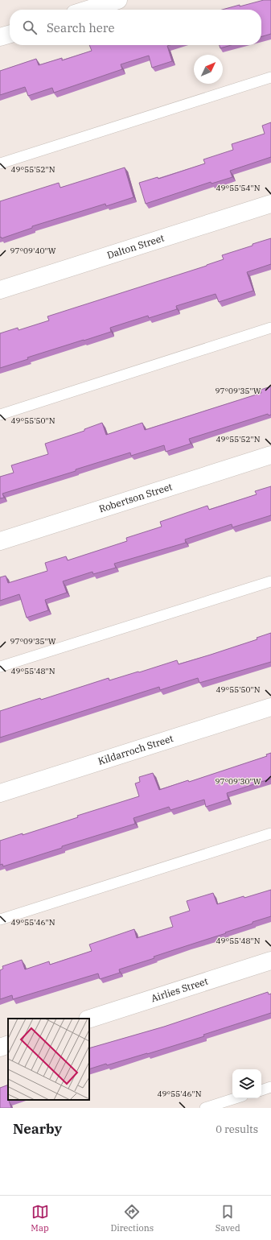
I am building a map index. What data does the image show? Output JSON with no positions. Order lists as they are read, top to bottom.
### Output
{
  "streets": {
    "street": [
      "Dalton Street",
      "Robertson Street",
      "Kildarroch Street",
      "Airlies Street"
    ]
  },
  "north": "top right",
  "page": {
    "search": "Search here",
    "heading": ["Nearby", "0 results"],
    "nav": ["Map", "Directions", "Saved"]
  },
  "coordinates": [
    "49°55'52\"N",
    "49°55'54\"N",
    "97°09'40\"W",
    "97°09'35\"W",
    "49°55'50\"N",
    "49°55'48\"N",
    "97°09'30\"W",
    "49°55'46\"N"
  ]
}
